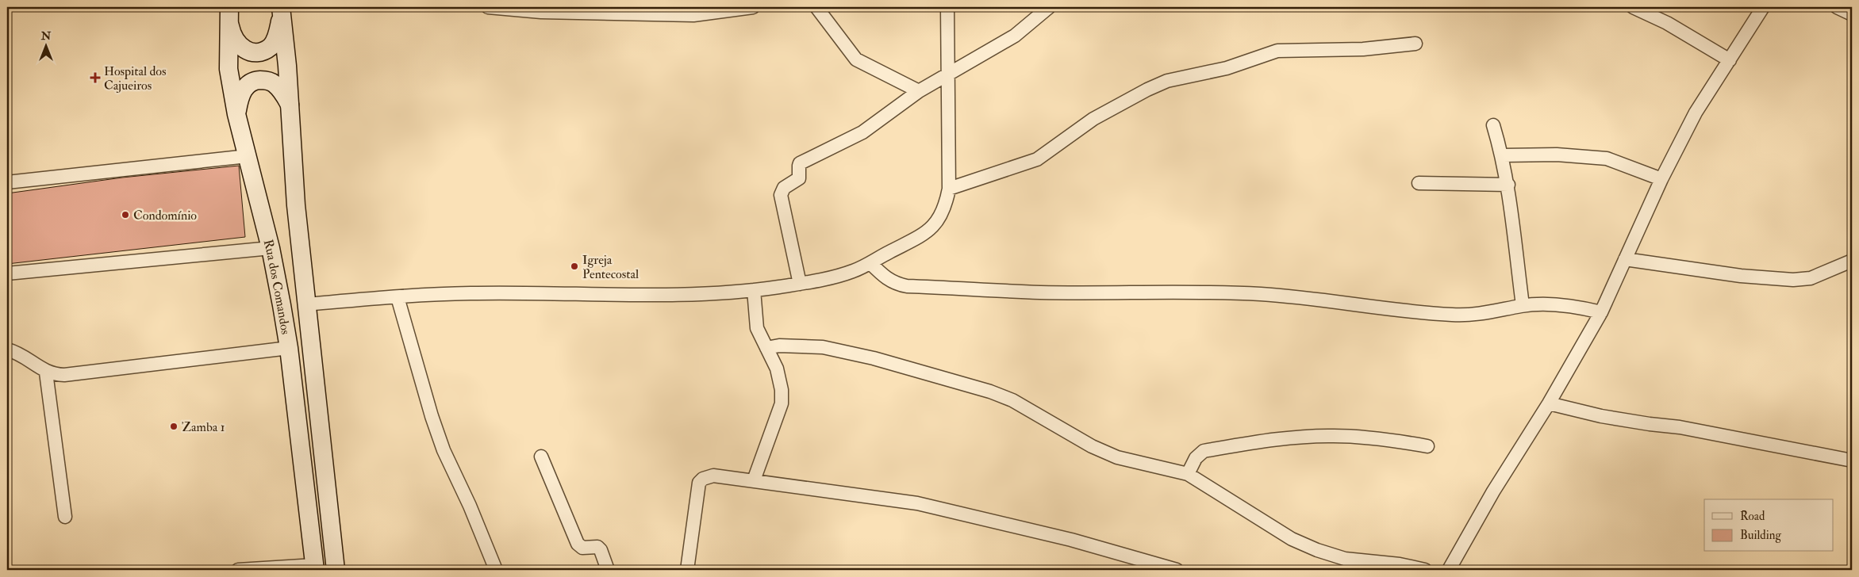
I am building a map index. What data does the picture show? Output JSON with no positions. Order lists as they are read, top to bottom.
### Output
{
  "streets": {
    "main road": ["Rua dos Comandos"]
  },
  "places": {
    "health": ["Hospital dos Cajueiros"],
    "other": ["Condomínio", "Igreja Pentecostal", "Zamba 1"]
  },
  "legend": ["Road", "Building"],
  "north": "top"
}
